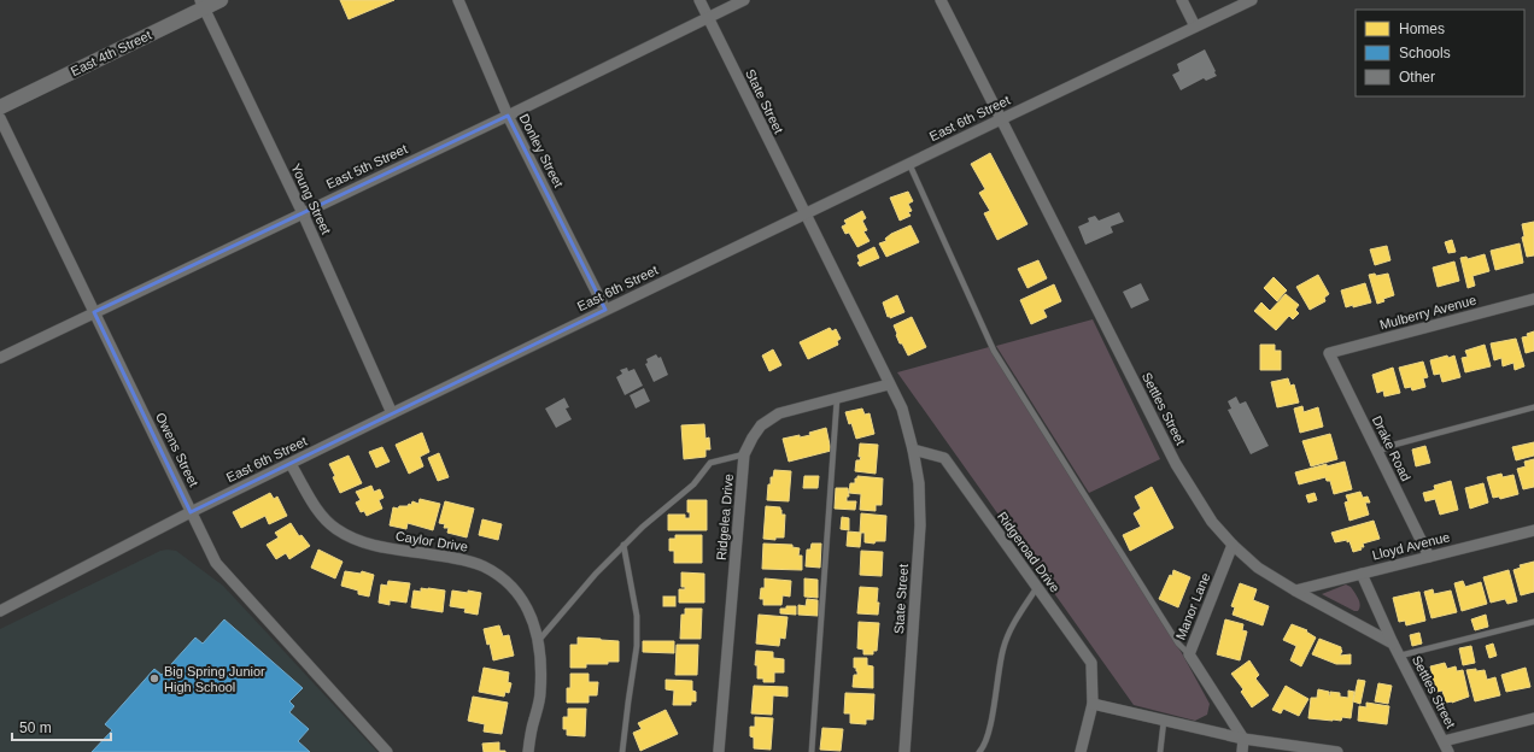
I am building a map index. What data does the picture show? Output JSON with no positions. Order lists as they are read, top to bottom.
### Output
{
  "streets": {
    "main road": ["East 4th Street"],
    "street": [
      "State Street",
      "East 6th Street",
      "Donley Street",
      "East 5th Street",
      "Young Street",
      "Mulberry Avenue",
      "Settles Street",
      "Drake Road",
      "Owens Street",
      "Ridgelea Drive",
      "Caylor Drive",
      "Lloyd Avenue",
      "Ridgeroad Drive",
      "Manor Lane"
    ]
  },
  "crossings": [
    ["East 4th Street", "Young Street"],
    ["State Street", "East 6th Street"],
    ["State Street", "East 5th Street"],
    ["State Street", "Ridgeroad Drive"],
    ["East 6th Street", "Donley Street"],
    ["East 6th Street", "Young Street"],
    ["East 6th Street", "Settles Street"],
    ["East 6th Street", "Owens Street"],
    ["East 6th Street", "Caylor Drive"],
    ["Donley Street", "East 5th Street"],
    ["East 5th Street", "Young Street"],
    ["East 5th Street", "Owens Street"],
    ["Mulberry Avenue", "Drake Road"],
    ["Settles Street", "Lloyd Avenue"],
    ["Settles Street", "Manor Lane"],
    ["Drake Road", "Lloyd Avenue"]
  ],
  "places": ["Big Spring Junior High School"],
  "legend": ["Homes", "Schools", "Other"],
  "scale_bar": "50 m"
}
